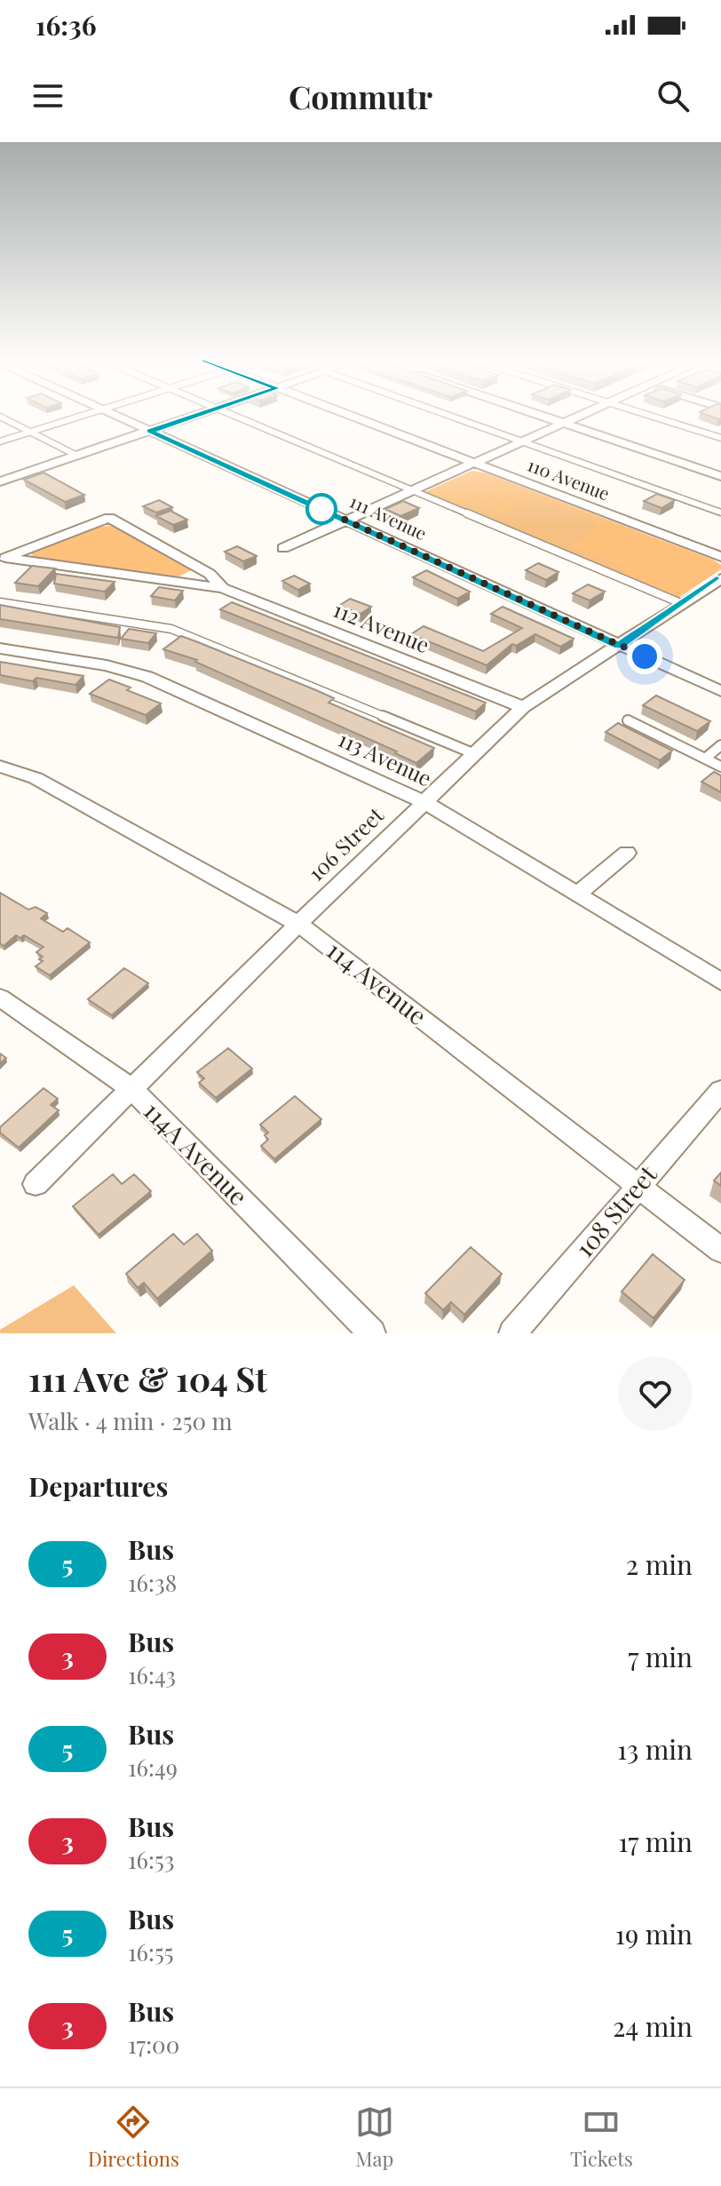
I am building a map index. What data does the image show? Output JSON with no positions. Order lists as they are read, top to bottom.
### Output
{
  "streets": {
    "street": [
      "110 Avenue",
      "111 Avenue",
      "112 Avenue",
      "113 Avenue",
      "106 Street",
      "114 Avenue",
      "114A Avenue",
      "108 Street"
    ]
  },
  "crossings": [
    ["111 Avenue", "106 Street"],
    ["112 Avenue", "106 Street"],
    ["113 Avenue", "106 Street"],
    ["106 Street", "114 Avenue"],
    ["106 Street", "114A Avenue"],
    ["114 Avenue", "108 Street"]
  ],
  "lines": ["bus line 5"],
  "page": {
    "status": "16:36",
    "header": "Commutr",
    "heading": [
      ["111 Ave & 104 St", "Walk · 4 min · 250 m"],
      "Departures"
    ],
    "list": [
      {
        "mark": "5",
        "name": "Bus",
        "note": "16:38",
        "value": "2 min"
      },
      {
        "mark": "3",
        "name": "Bus",
        "note": "16:43",
        "value": "7 min"
      },
      {
        "mark": "5",
        "name": "Bus",
        "note": "16:49",
        "value": "13 min"
      },
      {
        "mark": "3",
        "name": "Bus",
        "note": "16:53",
        "value": "17 min"
      },
      {
        "mark": "5",
        "name": "Bus",
        "note": "16:55",
        "value": "19 min"
      },
      {
        "mark": "3",
        "name": "Bus",
        "note": "17:00",
        "value": "24 min"
      }
    ],
    "tabs": ["Directions", "Map", "Tickets"]
  }
}
